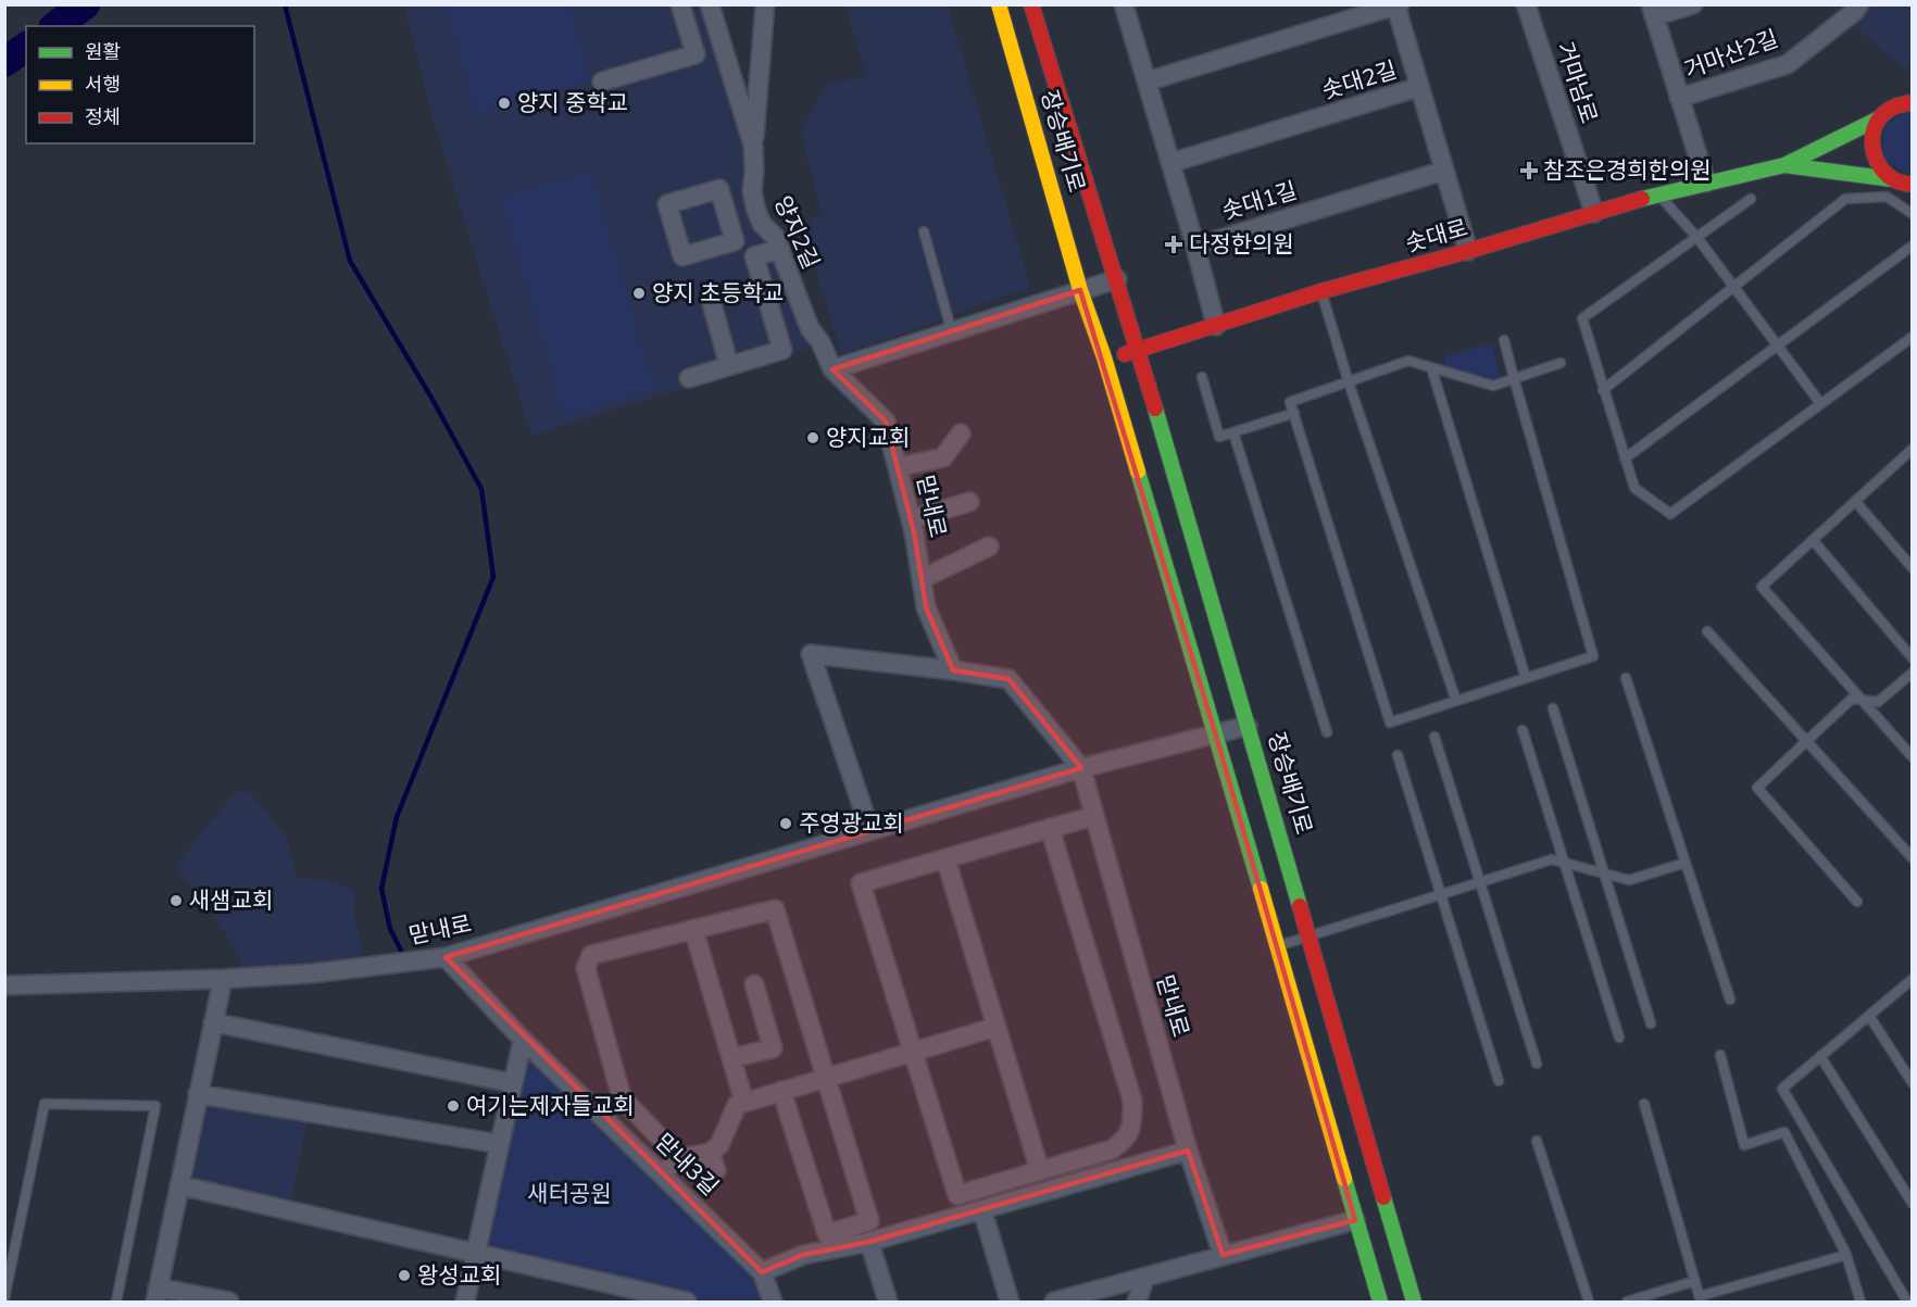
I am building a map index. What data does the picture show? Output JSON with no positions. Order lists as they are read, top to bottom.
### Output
{
  "streets": {
    "street": [
      "거마산2길",
      "솟대2길",
      "거마남로",
      "장승배기로",
      "솟대1길",
      "양지2길",
      "솟대로",
      "맏내로",
      "맏내3길"
    ]
  },
  "crossings": [
    ["솟대2길", "솟대1길"],
    ["솟대2길", "솟대로"],
    ["거마남로", "솟대로"],
    ["장승배기로", "솟대로"],
    ["장승배기로", "맏내로"],
    ["양지2길", "맏내로"],
    ["맏내로", "맏내3길"]
  ],
  "parks": ["새터공원"],
  "places": {
    "other": [
      "양지 중학교",
      "양지 초등학교",
      "양지교회",
      "주영광교회",
      "새샘교회",
      "여기는제자들교회",
      "왕성교회"
    ],
    "health": ["참조은경희한의원", "다정한의원"]
  },
  "legend": ["원활", "서행", "정체"]
}
